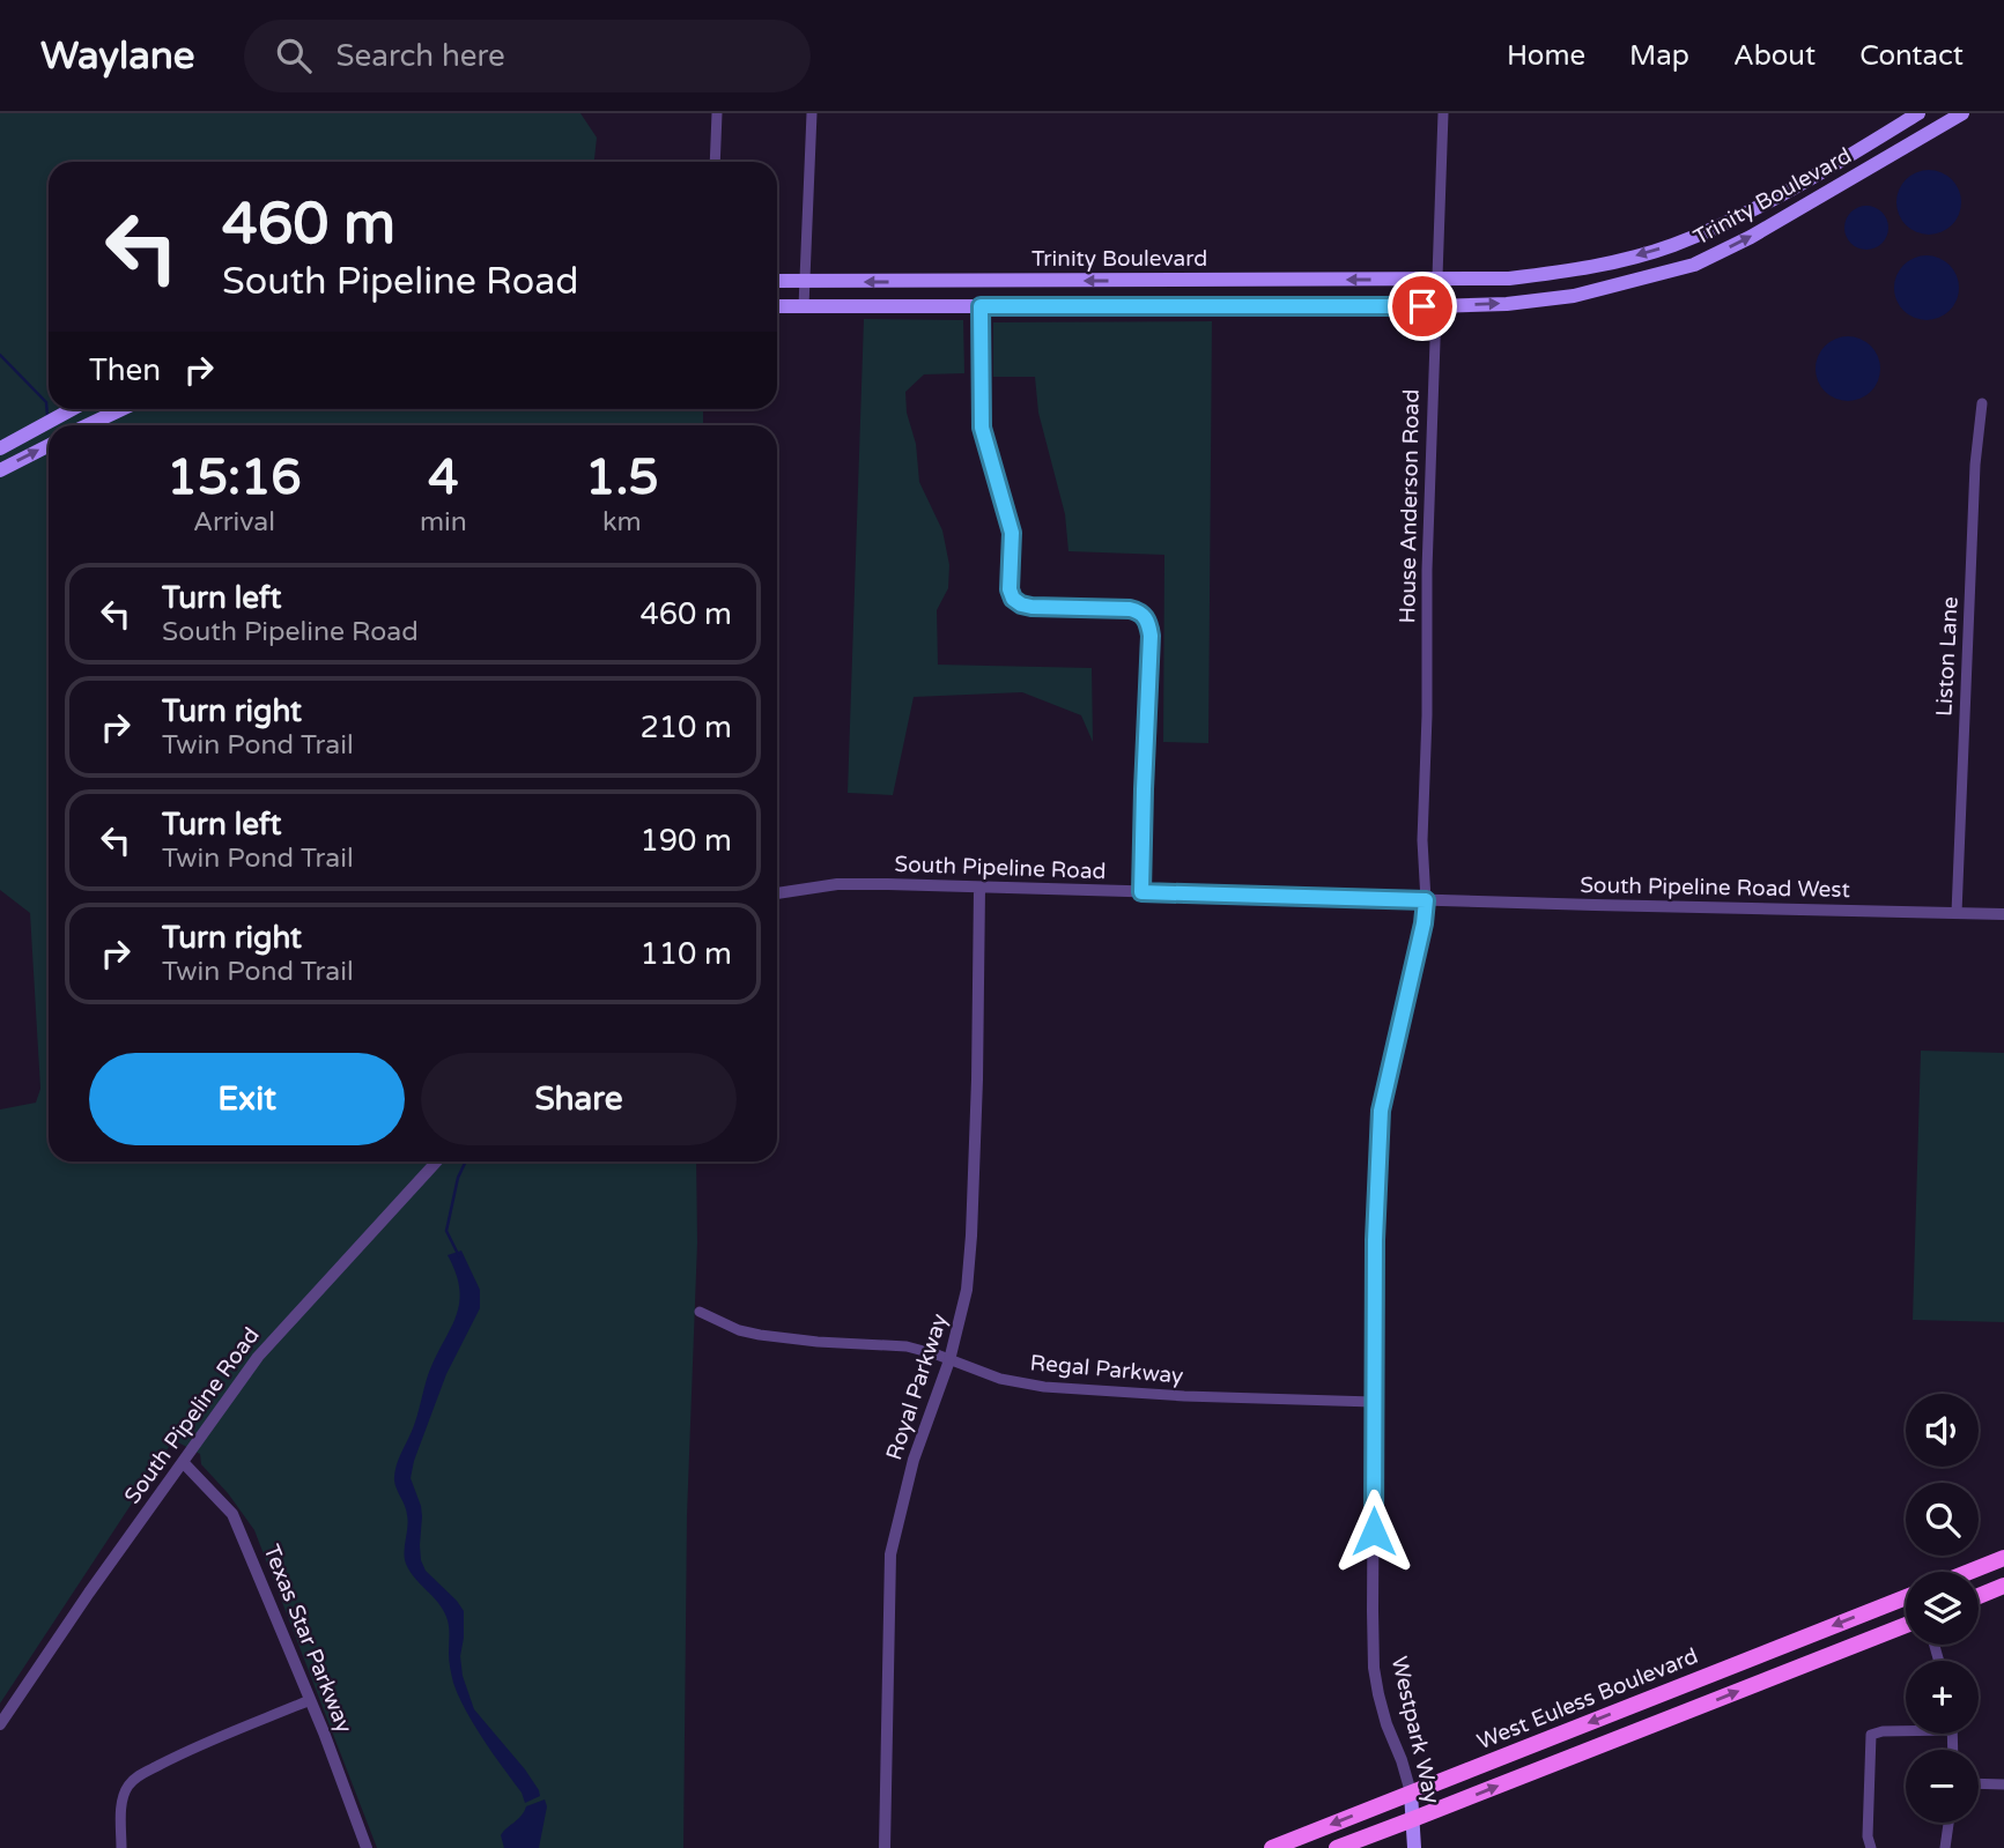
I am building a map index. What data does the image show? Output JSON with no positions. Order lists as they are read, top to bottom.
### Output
{
  "streets": {
    "main road": ["Trinity Boulevard", "West Euless Boulevard", "Westpark Way"],
    "street": [
      "House Anderson Road",
      "Liston Lane",
      "South Pipeline Road",
      "South Pipeline Road West",
      "Regal Parkway",
      "Royal Parkway",
      "Texas Star Parkway"
    ]
  },
  "crossings": [
    ["Trinity Boulevard", "House Anderson Road"],
    ["House Anderson Road", "South Pipeline Road"],
    ["House Anderson Road", "South Pipeline Road West"],
    ["House Anderson Road", "Westpark Way"],
    ["Liston Lane", "South Pipeline Road West"],
    ["South Pipeline Road", "South Pipeline Road West"],
    ["South Pipeline Road", "Royal Parkway"],
    ["South Pipeline Road", "Texas Star Parkway"],
    ["South Pipeline Road", "Westpark Way"],
    ["South Pipeline Road West", "Westpark Way"],
    ["Regal Parkway", "Royal Parkway"],
    ["Regal Parkway", "Westpark Way"],
    ["West Euless Boulevard", "Westpark Way"]
  ],
  "page": {
    "header": "Waylane",
    "search": "Search here",
    "nav": [
      "Home",
      "Map",
      "About",
      "Contact"
    ],
    "turn": ["460 m", "South Pipeline Road"],
    "then": "Then",
    "eta": [
      "15:16",
      "Arrival",
      "4",
      "min",
      "1.5",
      "km"
    ],
    "list": [
      {
        "name": "Turn left",
        "note": "South Pipeline Road",
        "value": "460 m"
      },
      {
        "name": "Turn right",
        "note": "Twin Pond Trail",
        "value": "210 m"
      },
      {
        "name": "Turn left",
        "note": "Twin Pond Trail",
        "value": "190 m"
      },
      {
        "name": "Turn right",
        "note": "Twin Pond Trail",
        "value": "110 m"
      }
    ],
    "buttons": ["Exit", "Share"],
    "map_buttons": ["+", "−"]
  }
}
